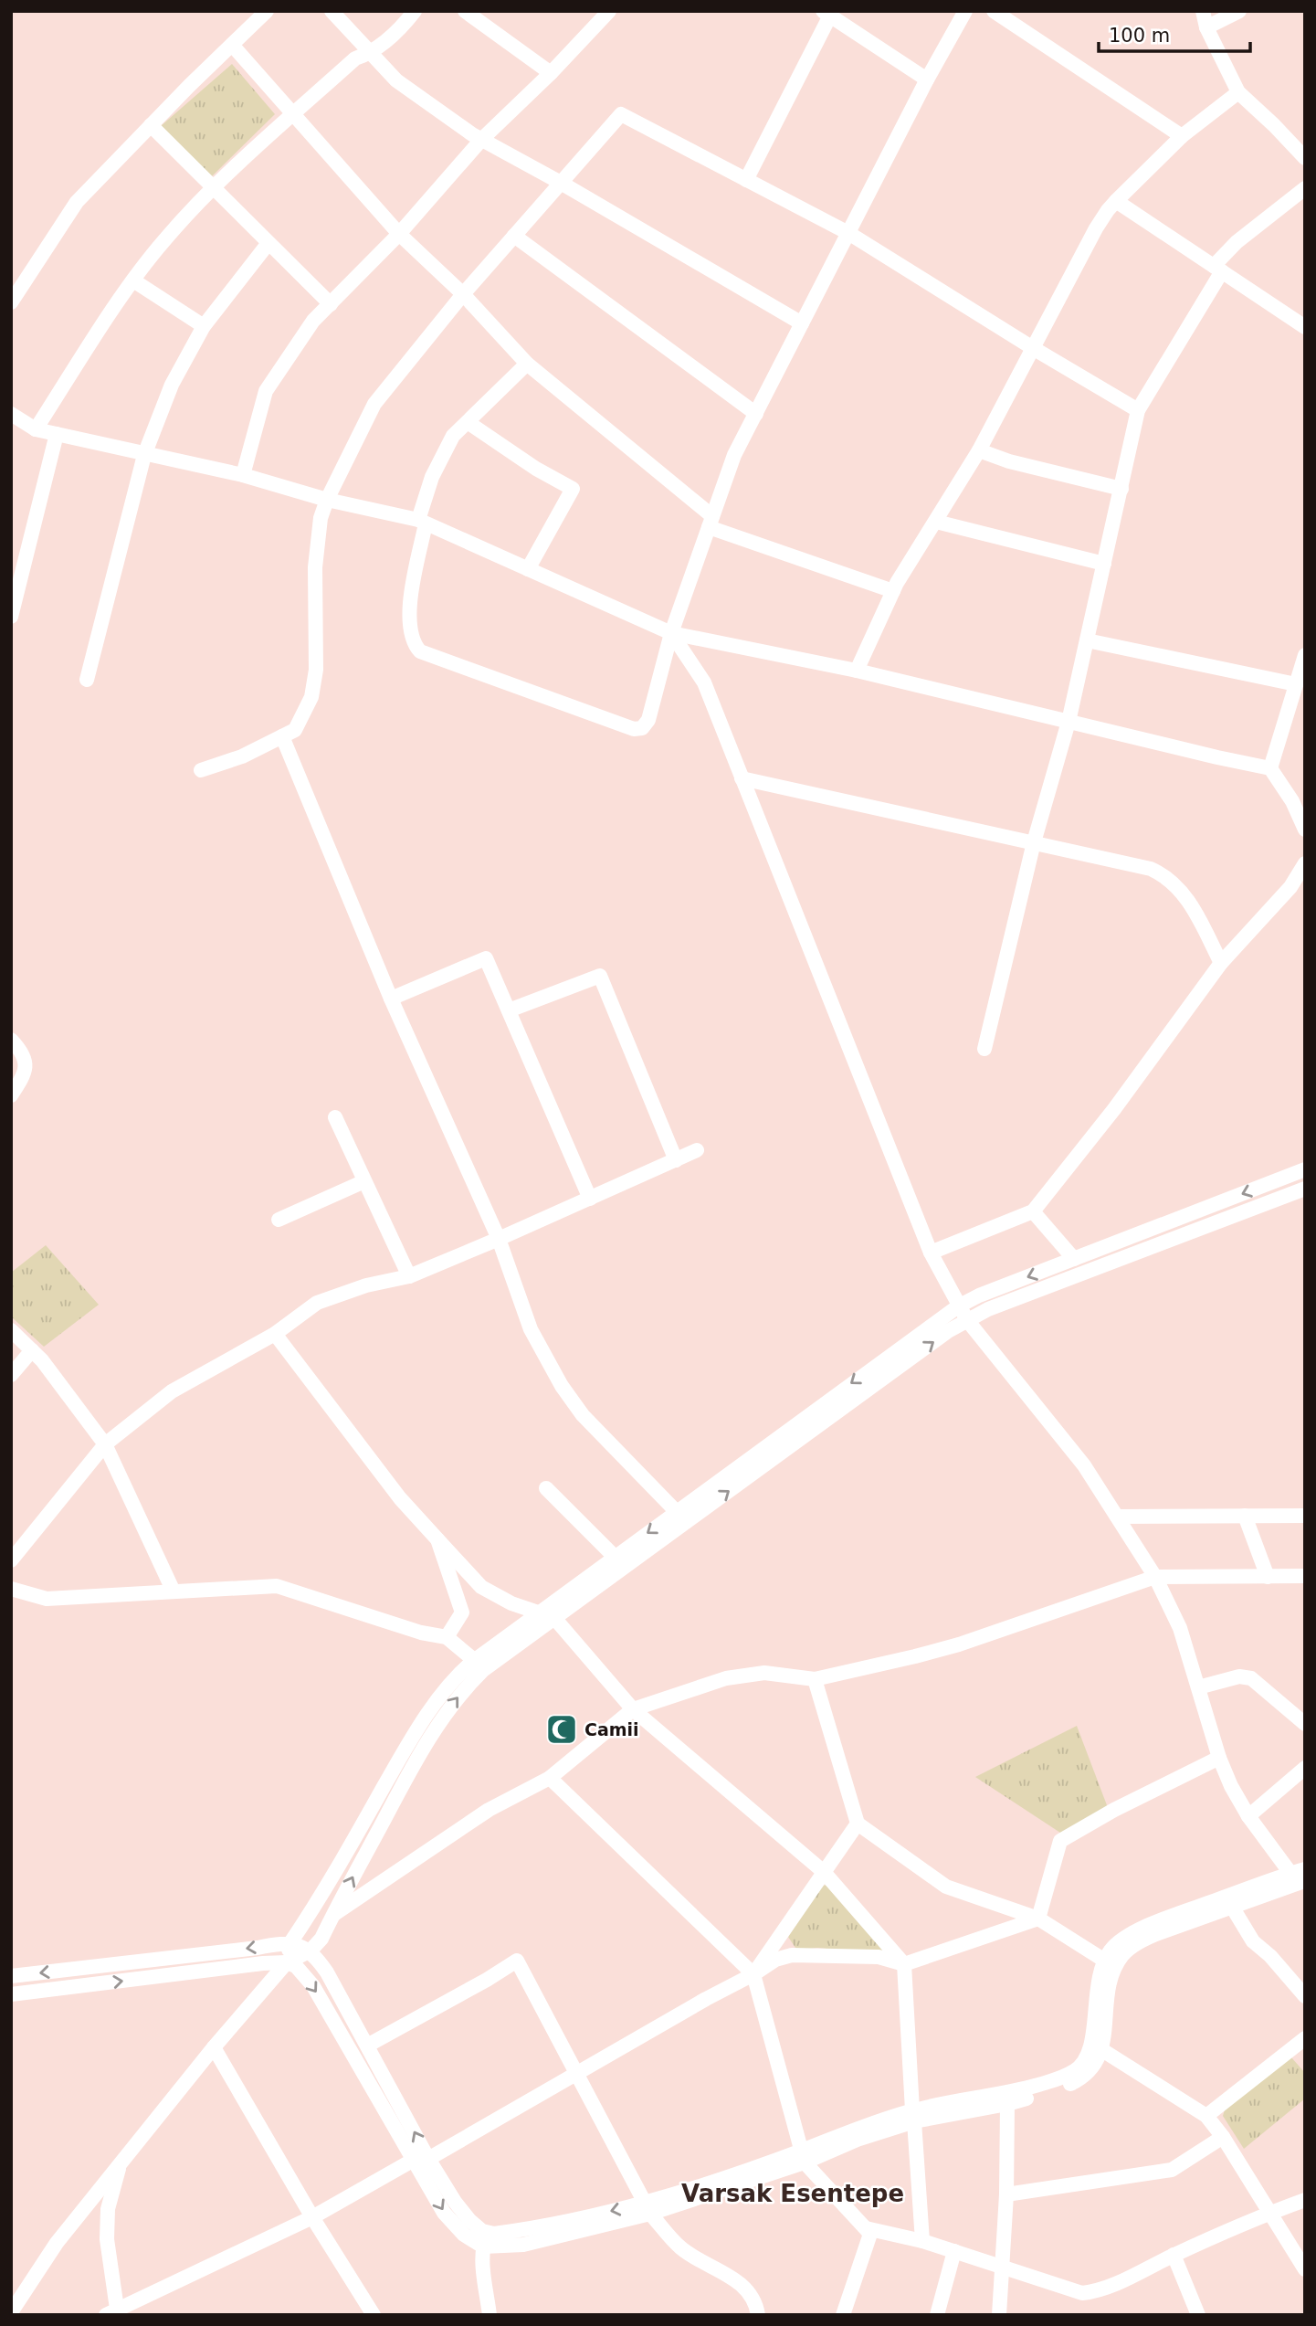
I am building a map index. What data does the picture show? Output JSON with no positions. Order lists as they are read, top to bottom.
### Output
{
  "districts": ["Varsak Esentepe"],
  "places": {
    "mosque": ["Camii"]
  },
  "scale_bar": "100 m"
}
